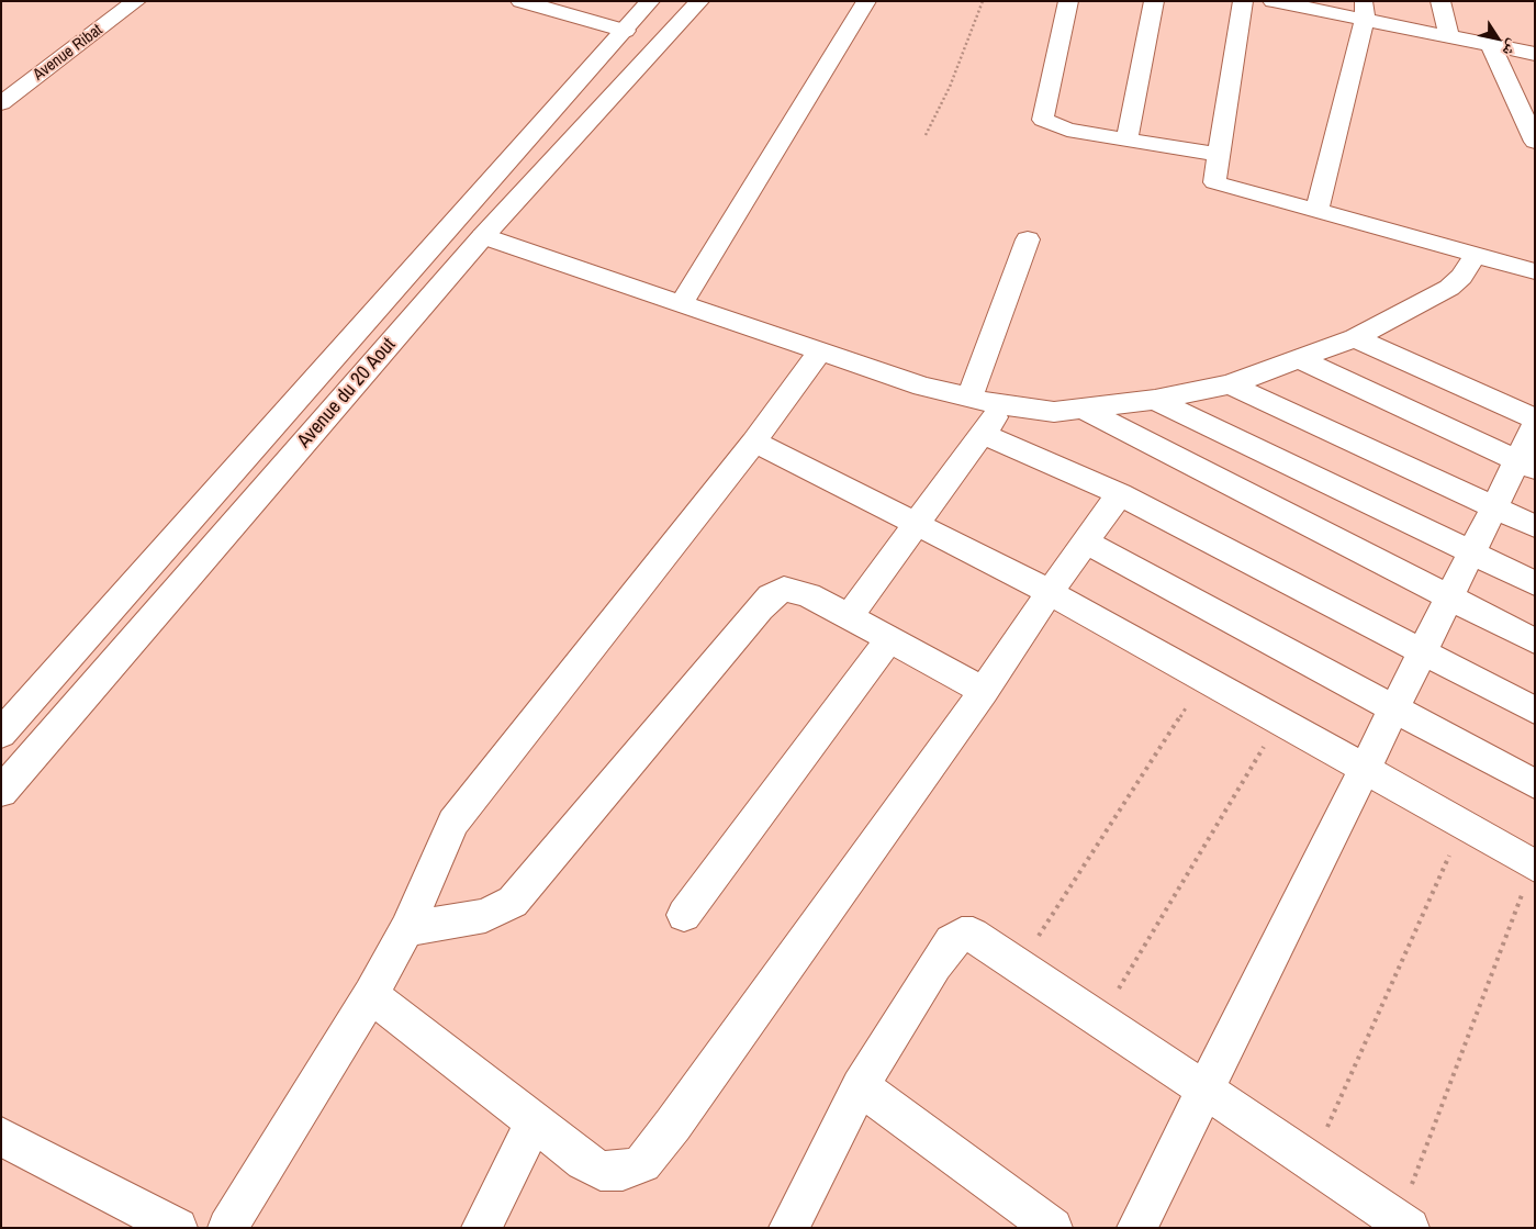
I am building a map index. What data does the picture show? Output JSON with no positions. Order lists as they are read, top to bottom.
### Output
{
  "streets": {
    "street": ["Avenue Ribat", "Avenue du 20 Aout"]
  },
  "north": "bottom right"
}
